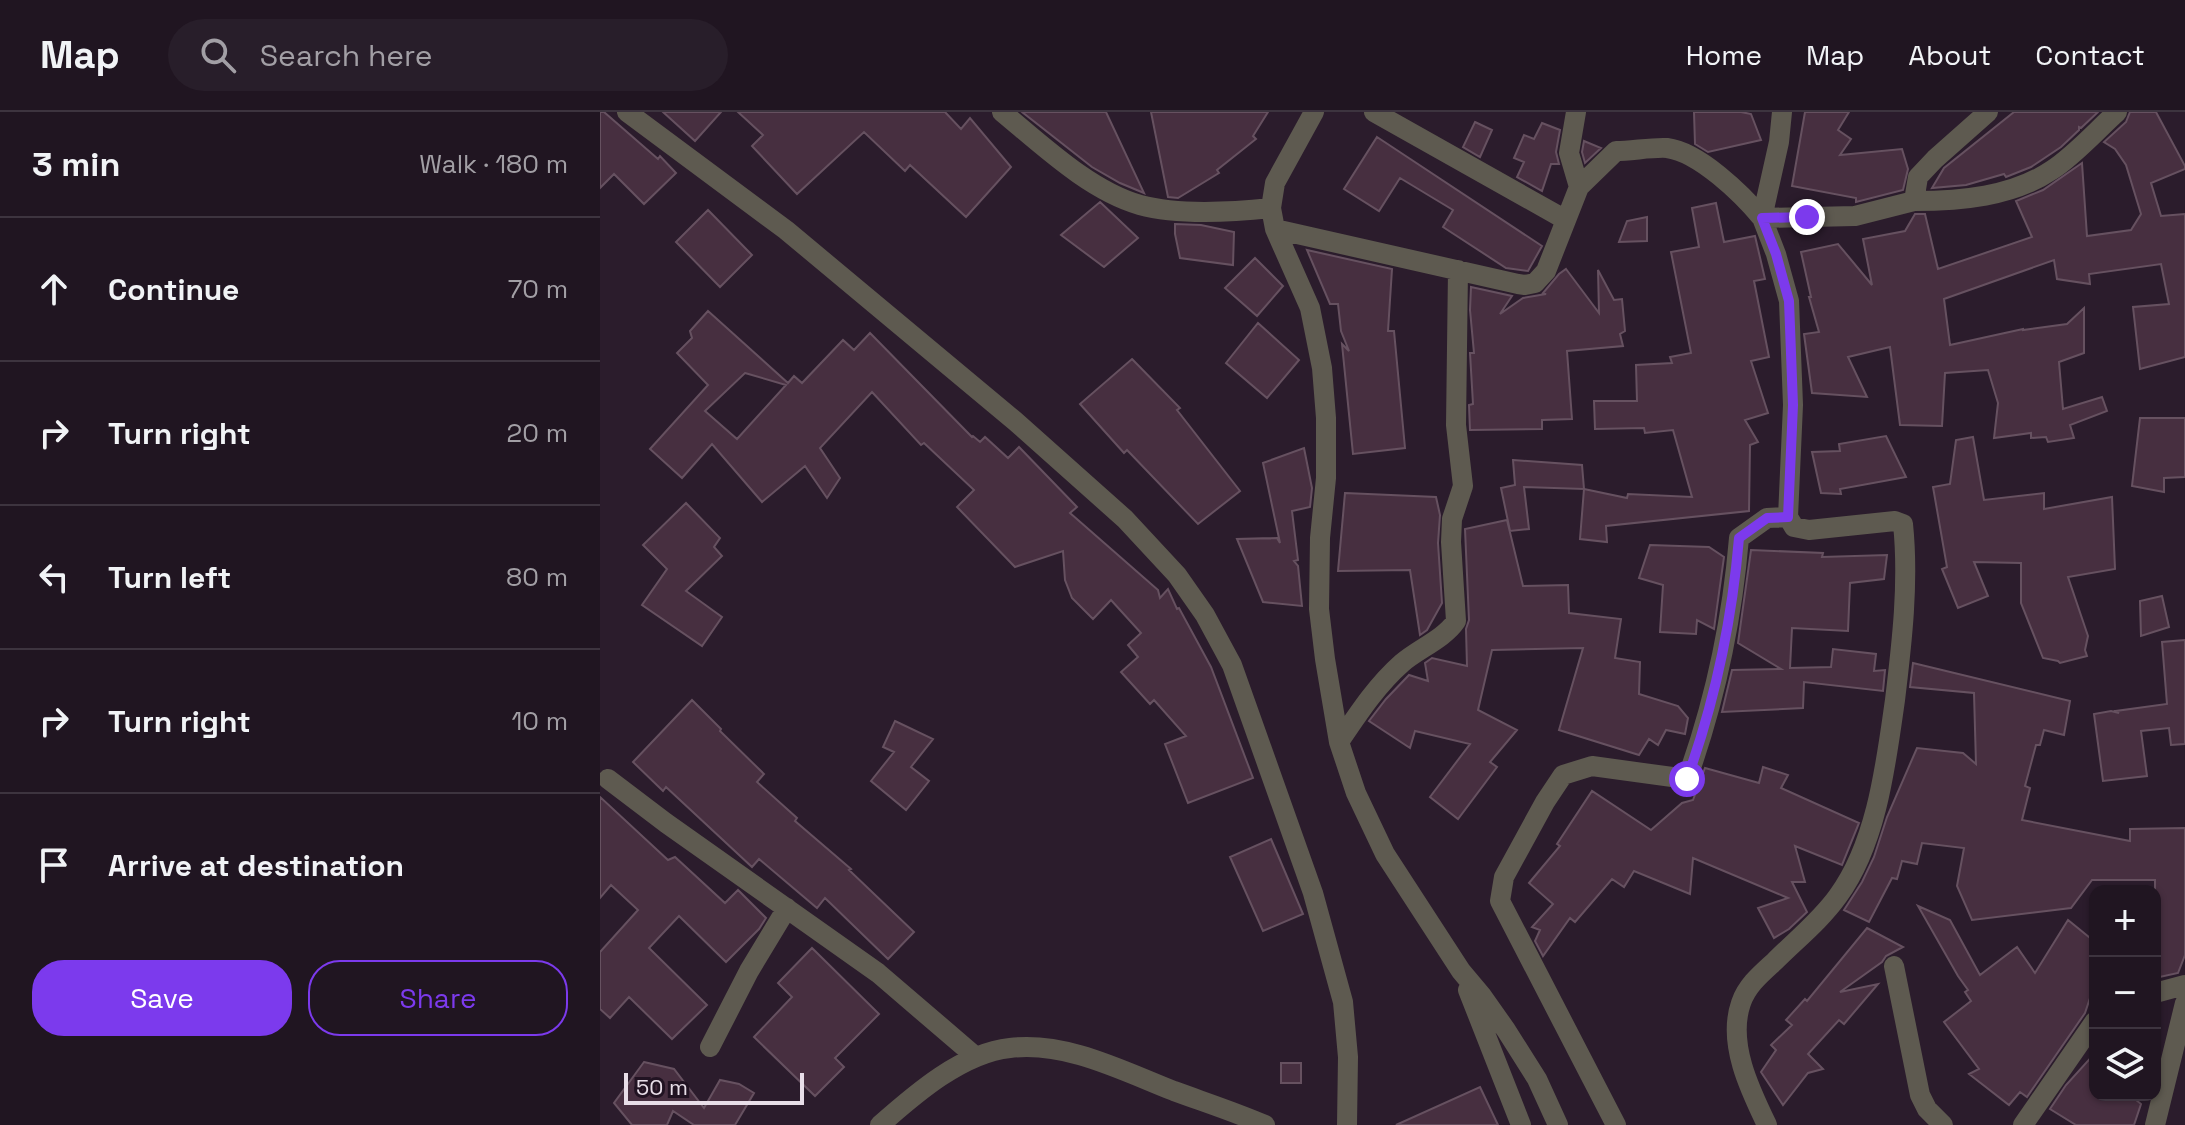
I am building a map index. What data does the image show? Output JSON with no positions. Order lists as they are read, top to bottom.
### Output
{
  "scale_bar": "50 m",
  "page": {
    "header": "Map",
    "search": "Search here",
    "nav": [
      "Home",
      "Map",
      "About",
      "Contact"
    ],
    "heading": ["3 min", "Walk · 180 m"],
    "list": [
      ["Continue", "70 m"],
      ["Turn right", "20 m"],
      ["Turn left", "80 m"],
      ["Turn right", "10 m"],
      "Arrive at destination"
    ],
    "map_buttons": ["+", "−"],
    "buttons": ["Save", "Share"],
    "scale": "50 m"
  }
}
